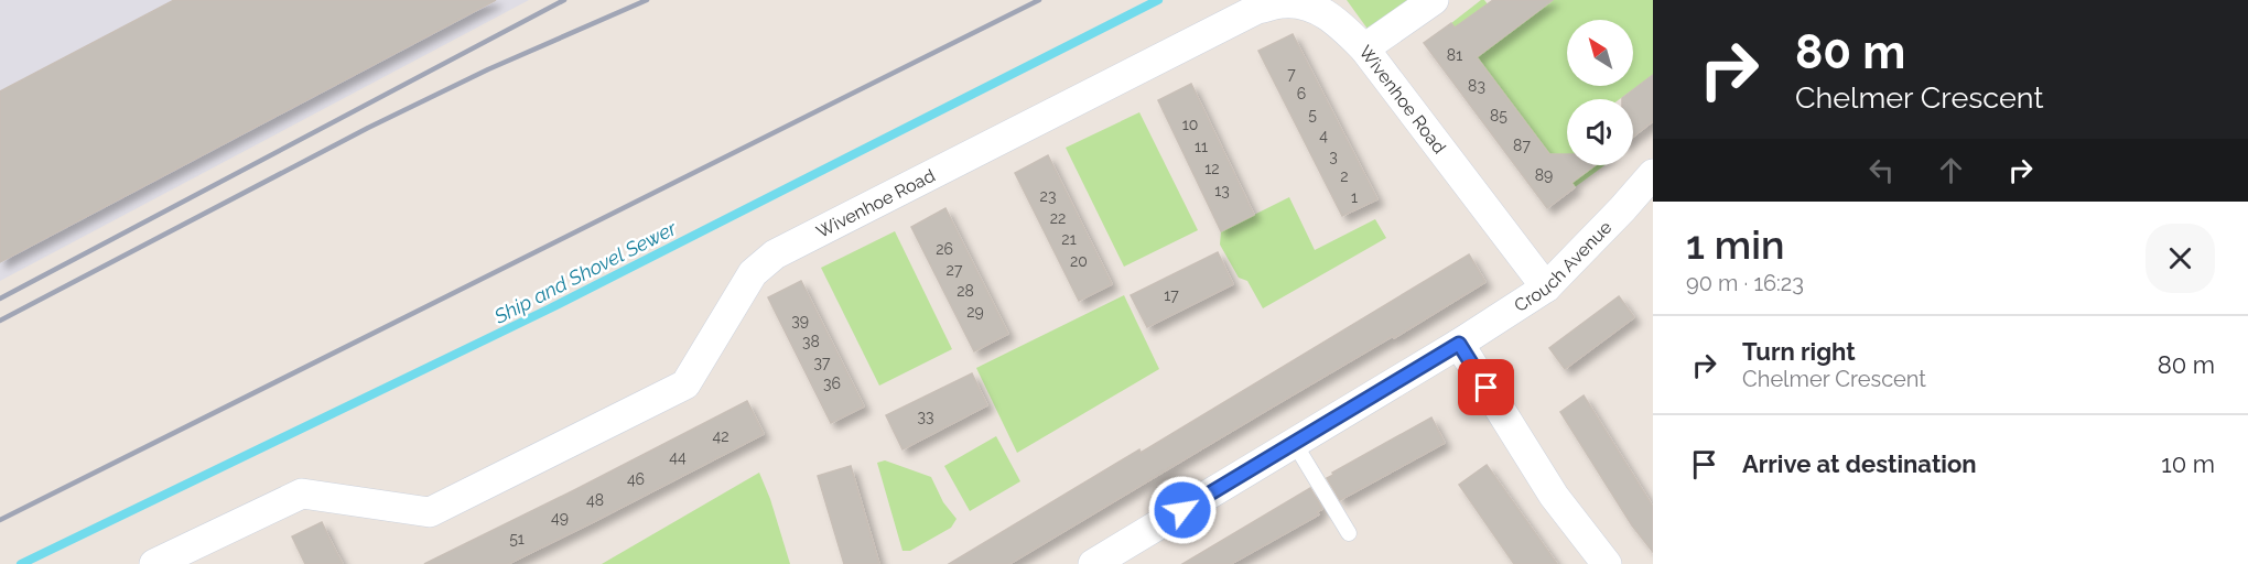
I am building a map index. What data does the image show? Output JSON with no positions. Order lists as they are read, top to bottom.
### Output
{
  "streets": {
    "street": ["Wivenhoe Road", "Crouch Avenue"]
  },
  "crossings": [
    ["Wivenhoe Road", "Crouch Avenue"]
  ],
  "water": ["Ship and Shovel Sewer"],
  "house_numbers": [
    "81",
    "7",
    "83",
    "6",
    "5",
    "85",
    "10",
    "4",
    "87",
    "11",
    "3",
    "12",
    "89",
    "2",
    "13",
    "23",
    "1",
    "22",
    "21",
    "26",
    "20",
    "27",
    "28",
    "17",
    "29",
    "39",
    "38",
    "37",
    "36",
    "33",
    "42",
    "44",
    "46",
    "48",
    "49",
    "51"
  ],
  "north": "top left",
  "page": {
    "turn": ["80 m", "Chelmer Crescent"],
    "heading": ["1 min", "90 m · 16:23"],
    "list": [
      {
        "name": "Turn right",
        "note": "Chelmer Crescent",
        "value": "80 m"
      },
      {
        "name": "Arrive at destination",
        "value": "10 m"
      }
    ]
  }
}
